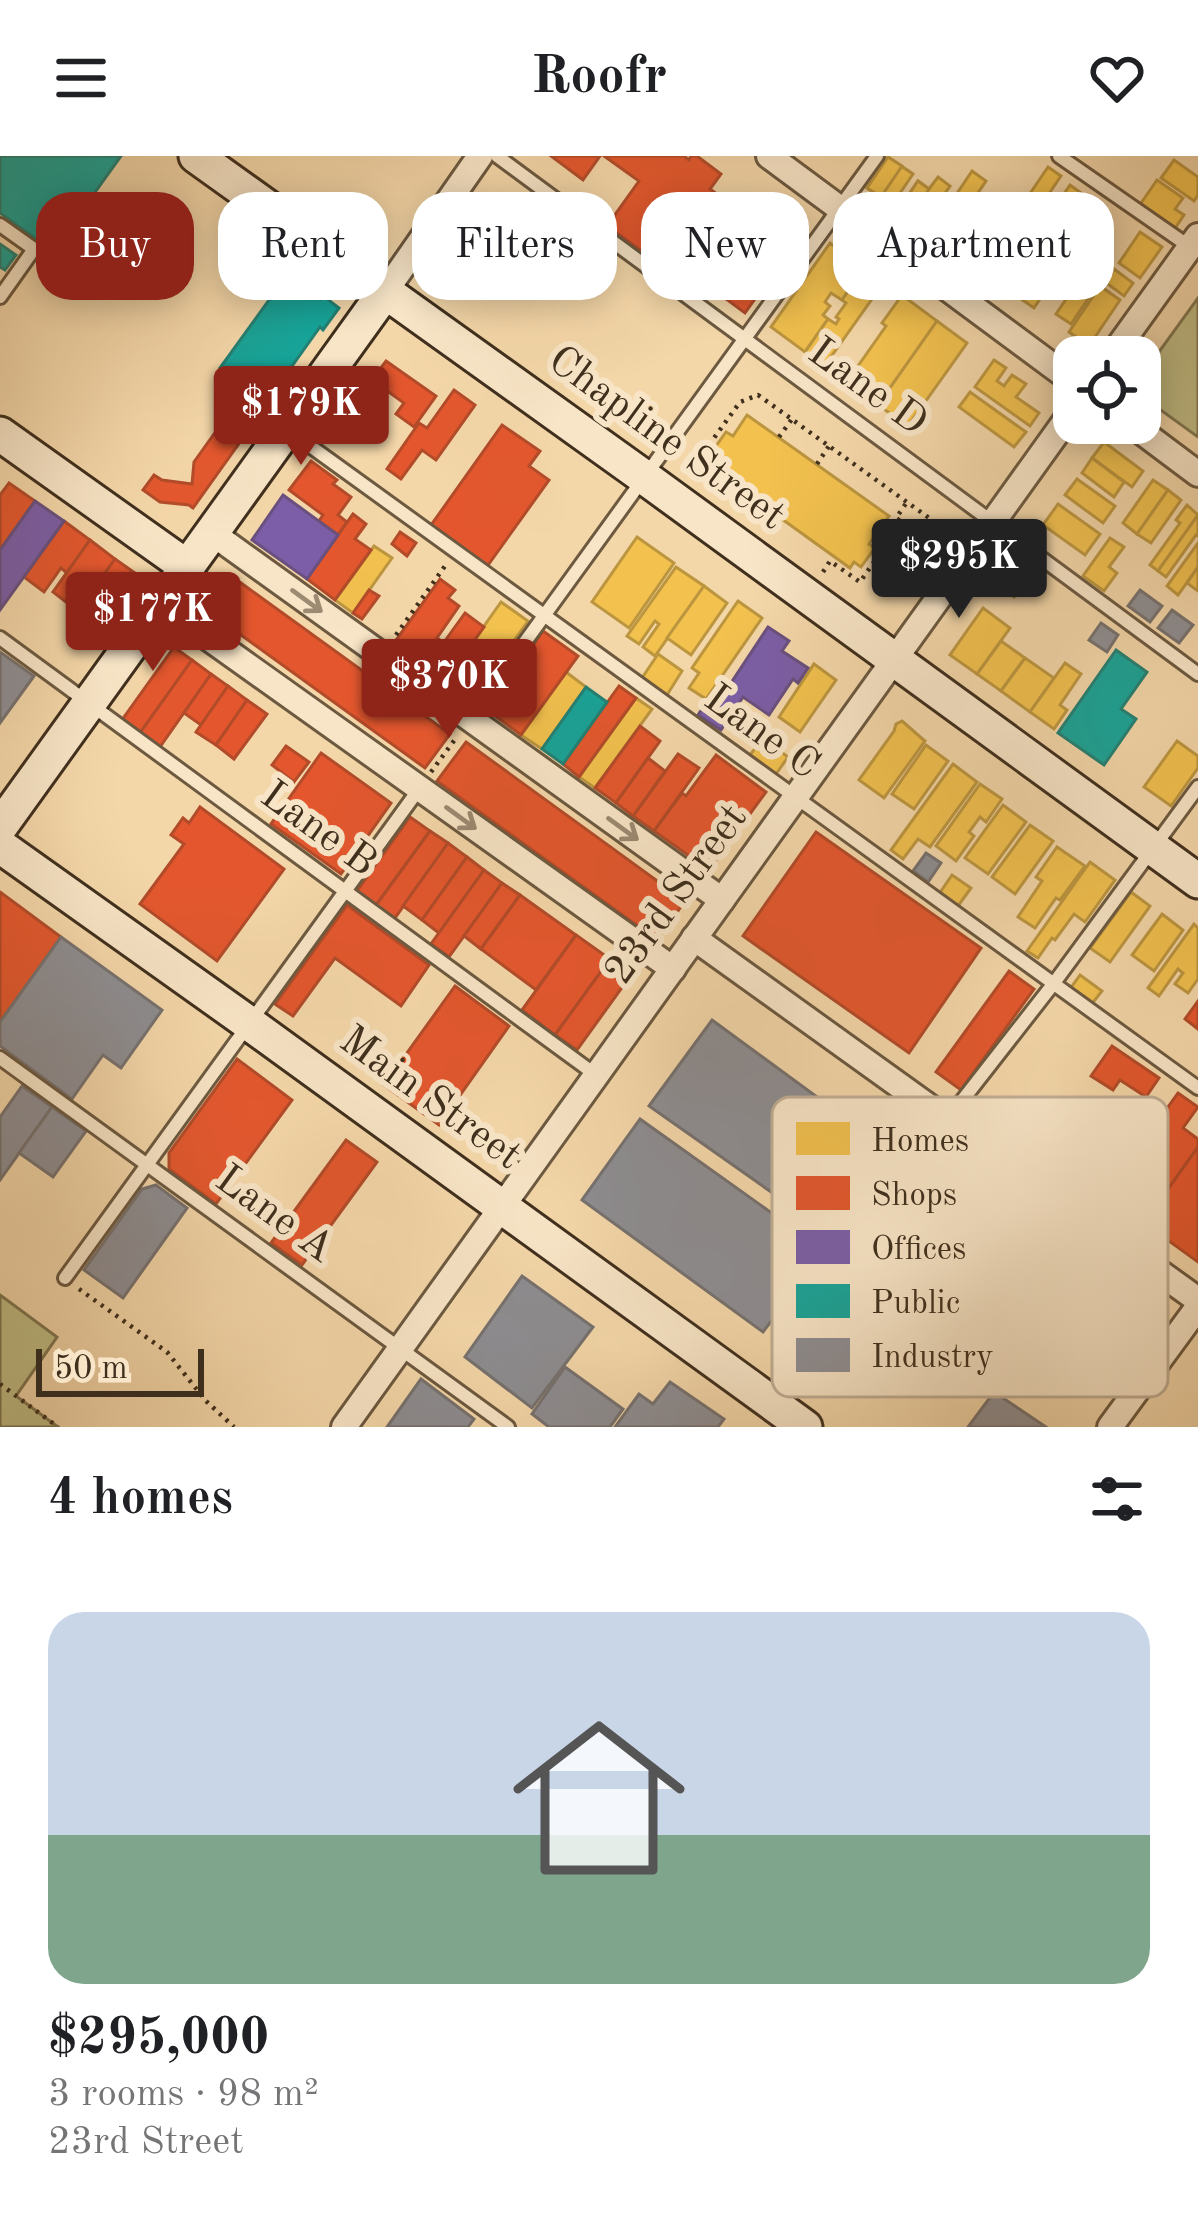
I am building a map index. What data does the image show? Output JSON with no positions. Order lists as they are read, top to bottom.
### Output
{
  "streets": {
    "street": ["Chapline Street", "23rd Street", "Main Street"],
    "lane": [
      "Lane D",
      "Lane C",
      "Lane B",
      "Lane A"
    ]
  },
  "crossings": [
    ["Lane D", "23rd Street"],
    ["Chapline Street", "23rd Street"],
    ["Lane C", "23rd Street"],
    ["Lane B", "23rd Street"],
    ["23rd Street", "Main Street"],
    ["23rd Street", "Lane A"]
  ],
  "legend": [
    "Homes",
    "Shops",
    "Offices",
    "Public",
    "Industry"
  ],
  "scale_bar": "50 m",
  "page": {
    "header": "Roofr",
    "chip": [
      "Buy",
      "Rent",
      "Filters",
      "New",
      "Apartment"
    ],
    "price": [
      "$179K",
      "$295K",
      "$177K",
      "$370K"
    ],
    "scale": "50 m",
    "heading": "4 homes",
    "list": [
      {
        "name": "$295,000",
        "note": "3 rooms · 98 m² · 23rd Street"
      }
    ]
  }
}
